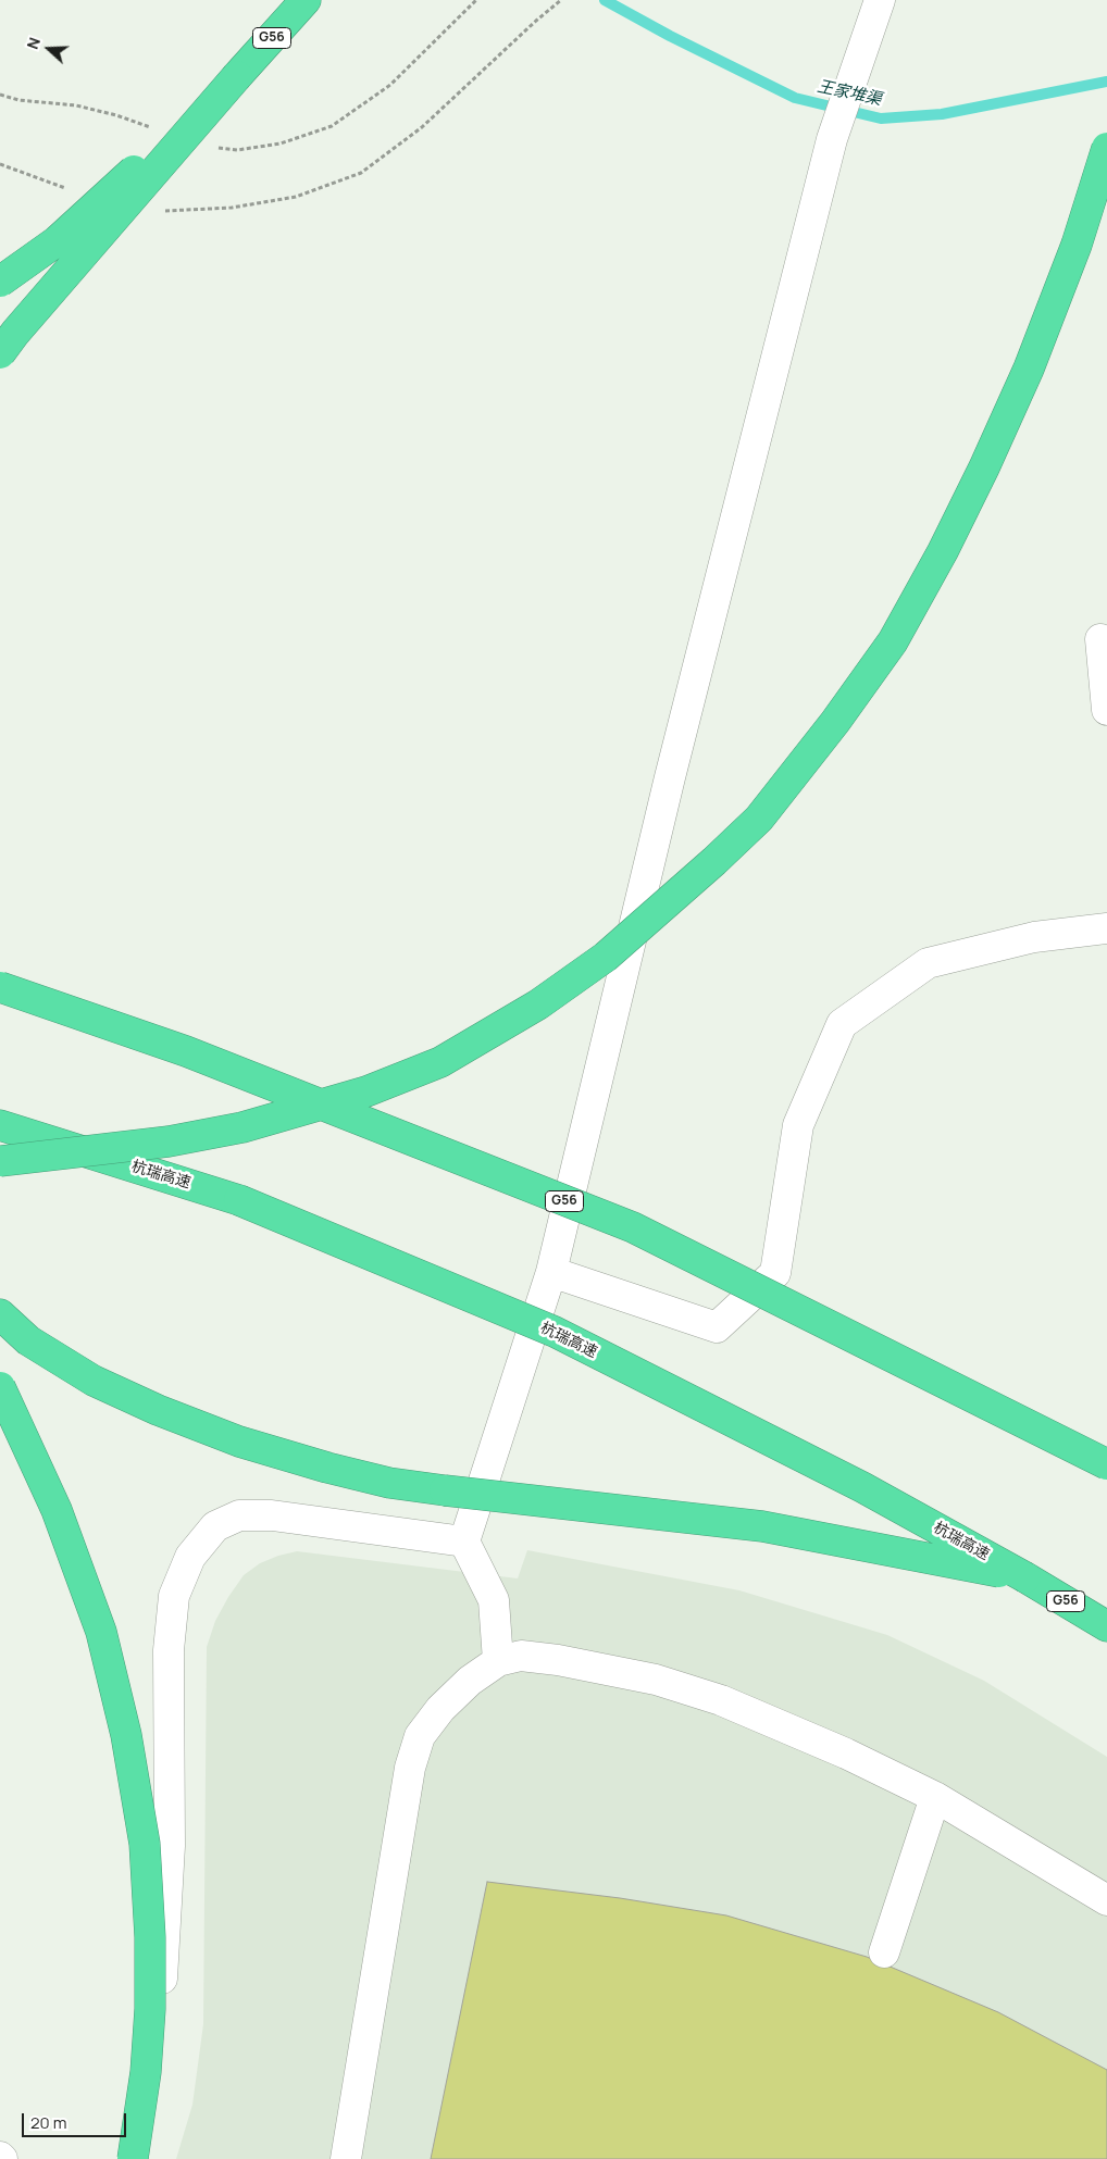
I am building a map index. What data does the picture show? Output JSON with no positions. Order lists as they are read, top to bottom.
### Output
{
  "streets": {
    "highway": ["G56", "杭瑞高速"]
  },
  "water": ["王家堆渠"],
  "scale_bar": "20 m",
  "north": "left"
}
